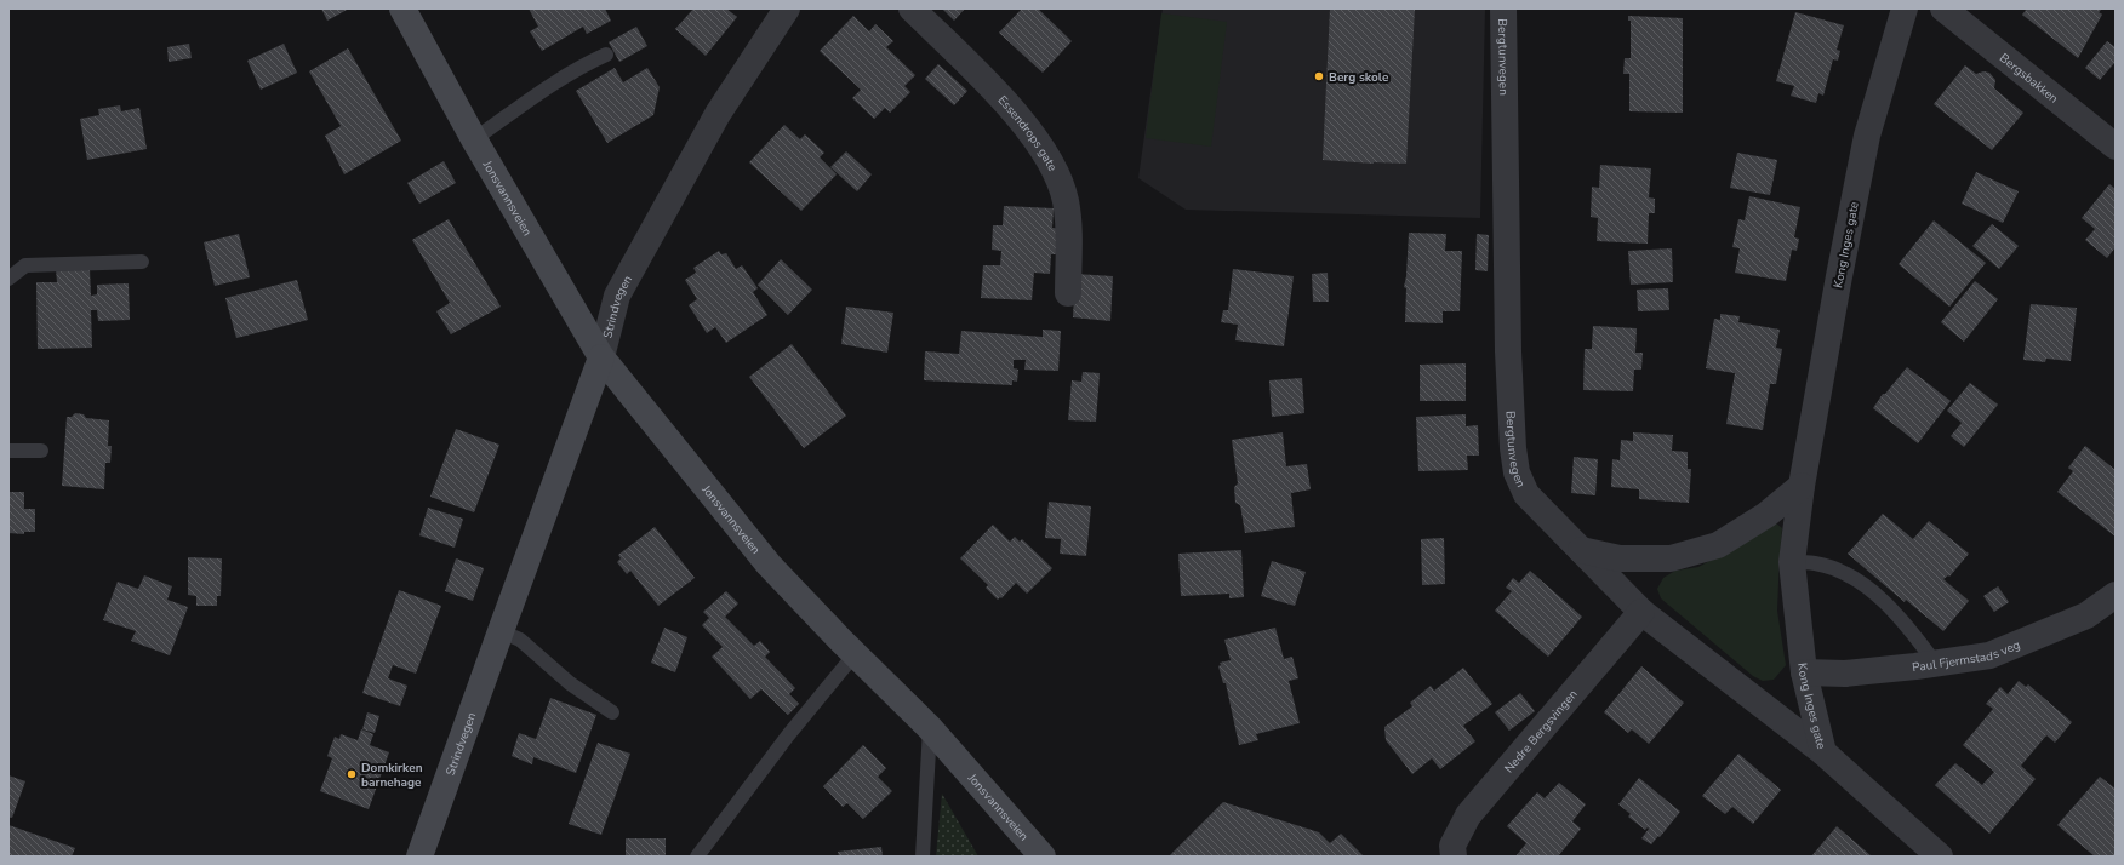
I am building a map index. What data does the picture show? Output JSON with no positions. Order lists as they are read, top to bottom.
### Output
{
  "streets": {
    "street": [
      "Bergtunvegen",
      "Bergsbakken",
      "Essendrops gate",
      "Jonsvannsveien",
      "Kong Inges gate",
      "Strindvegen",
      "Paul Fjermstads veg",
      "Nedre Bergsvingen"
    ]
  },
  "crossings": [
    ["Bergtunvegen", "Kong Inges gate"],
    ["Bergtunvegen", "Nedre Bergsvingen"],
    ["Jonsvannsveien", "Strindvegen"],
    ["Kong Inges gate", "Paul Fjermstads veg"]
  ],
  "places": ["Berg skole", "Domkirken barnehage"]
}
